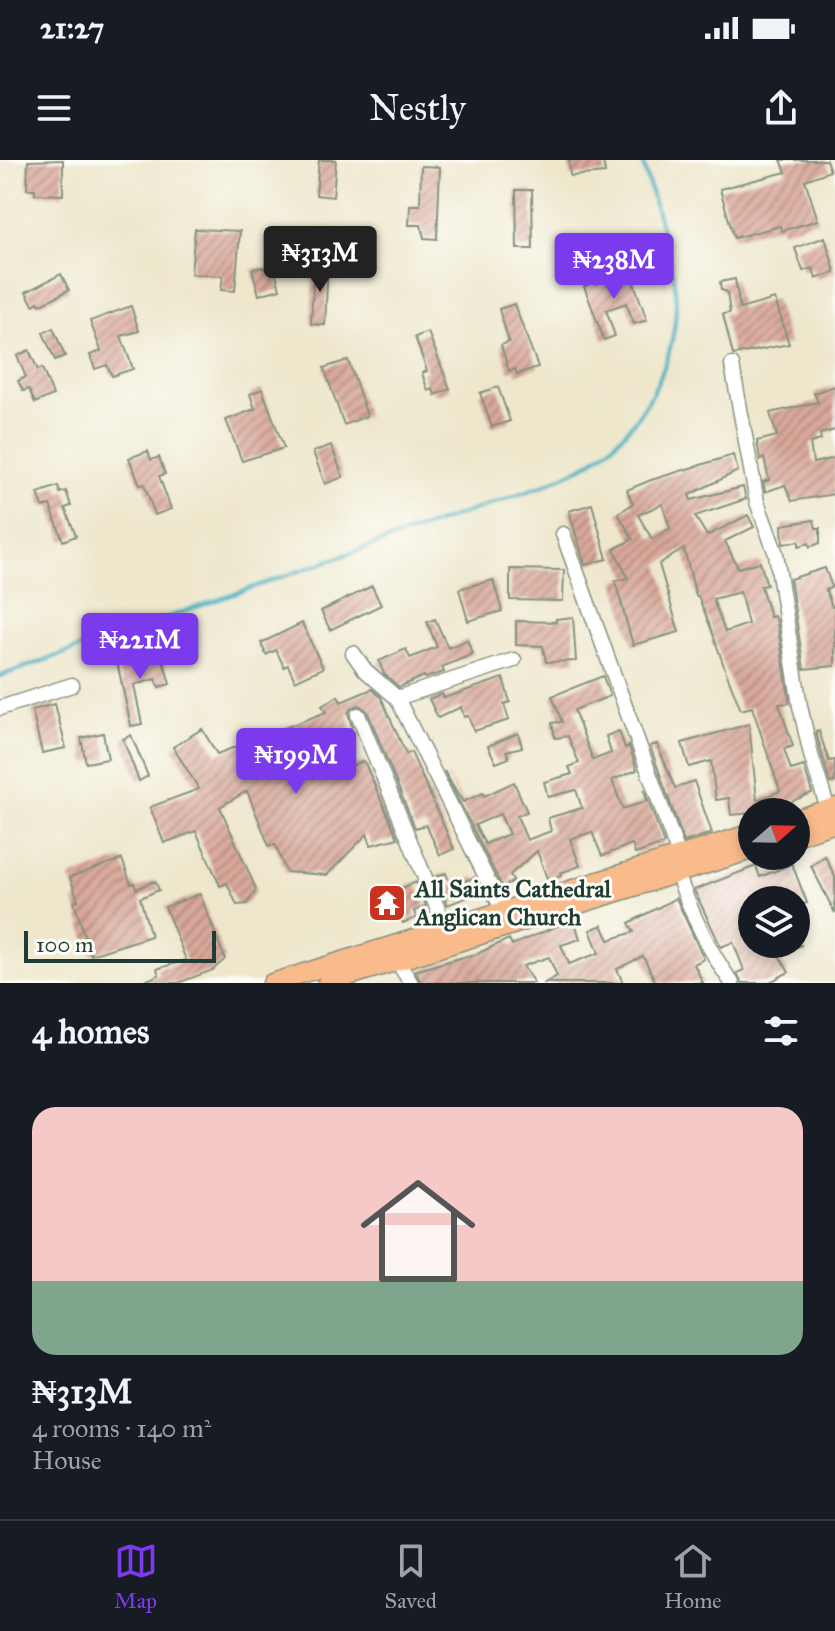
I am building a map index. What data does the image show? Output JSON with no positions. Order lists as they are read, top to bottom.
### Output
{
  "places": {
    "temple": ["All Saints Cathedral Anglican Church"]
  },
  "scale_bar": "100 m",
  "north": "right",
  "page": {
    "status": "21:27",
    "header": "Nestly",
    "price": [
      "₦313M",
      "₦238M",
      "₦221M",
      "₦199M"
    ],
    "scale": "100 m",
    "heading": "4 homes",
    "list": [
      {
        "name": "₦313M",
        "note": "4 rooms · 140 m² · House"
      }
    ],
    "tabs": ["Map", "Saved", "Home"]
  }
}
